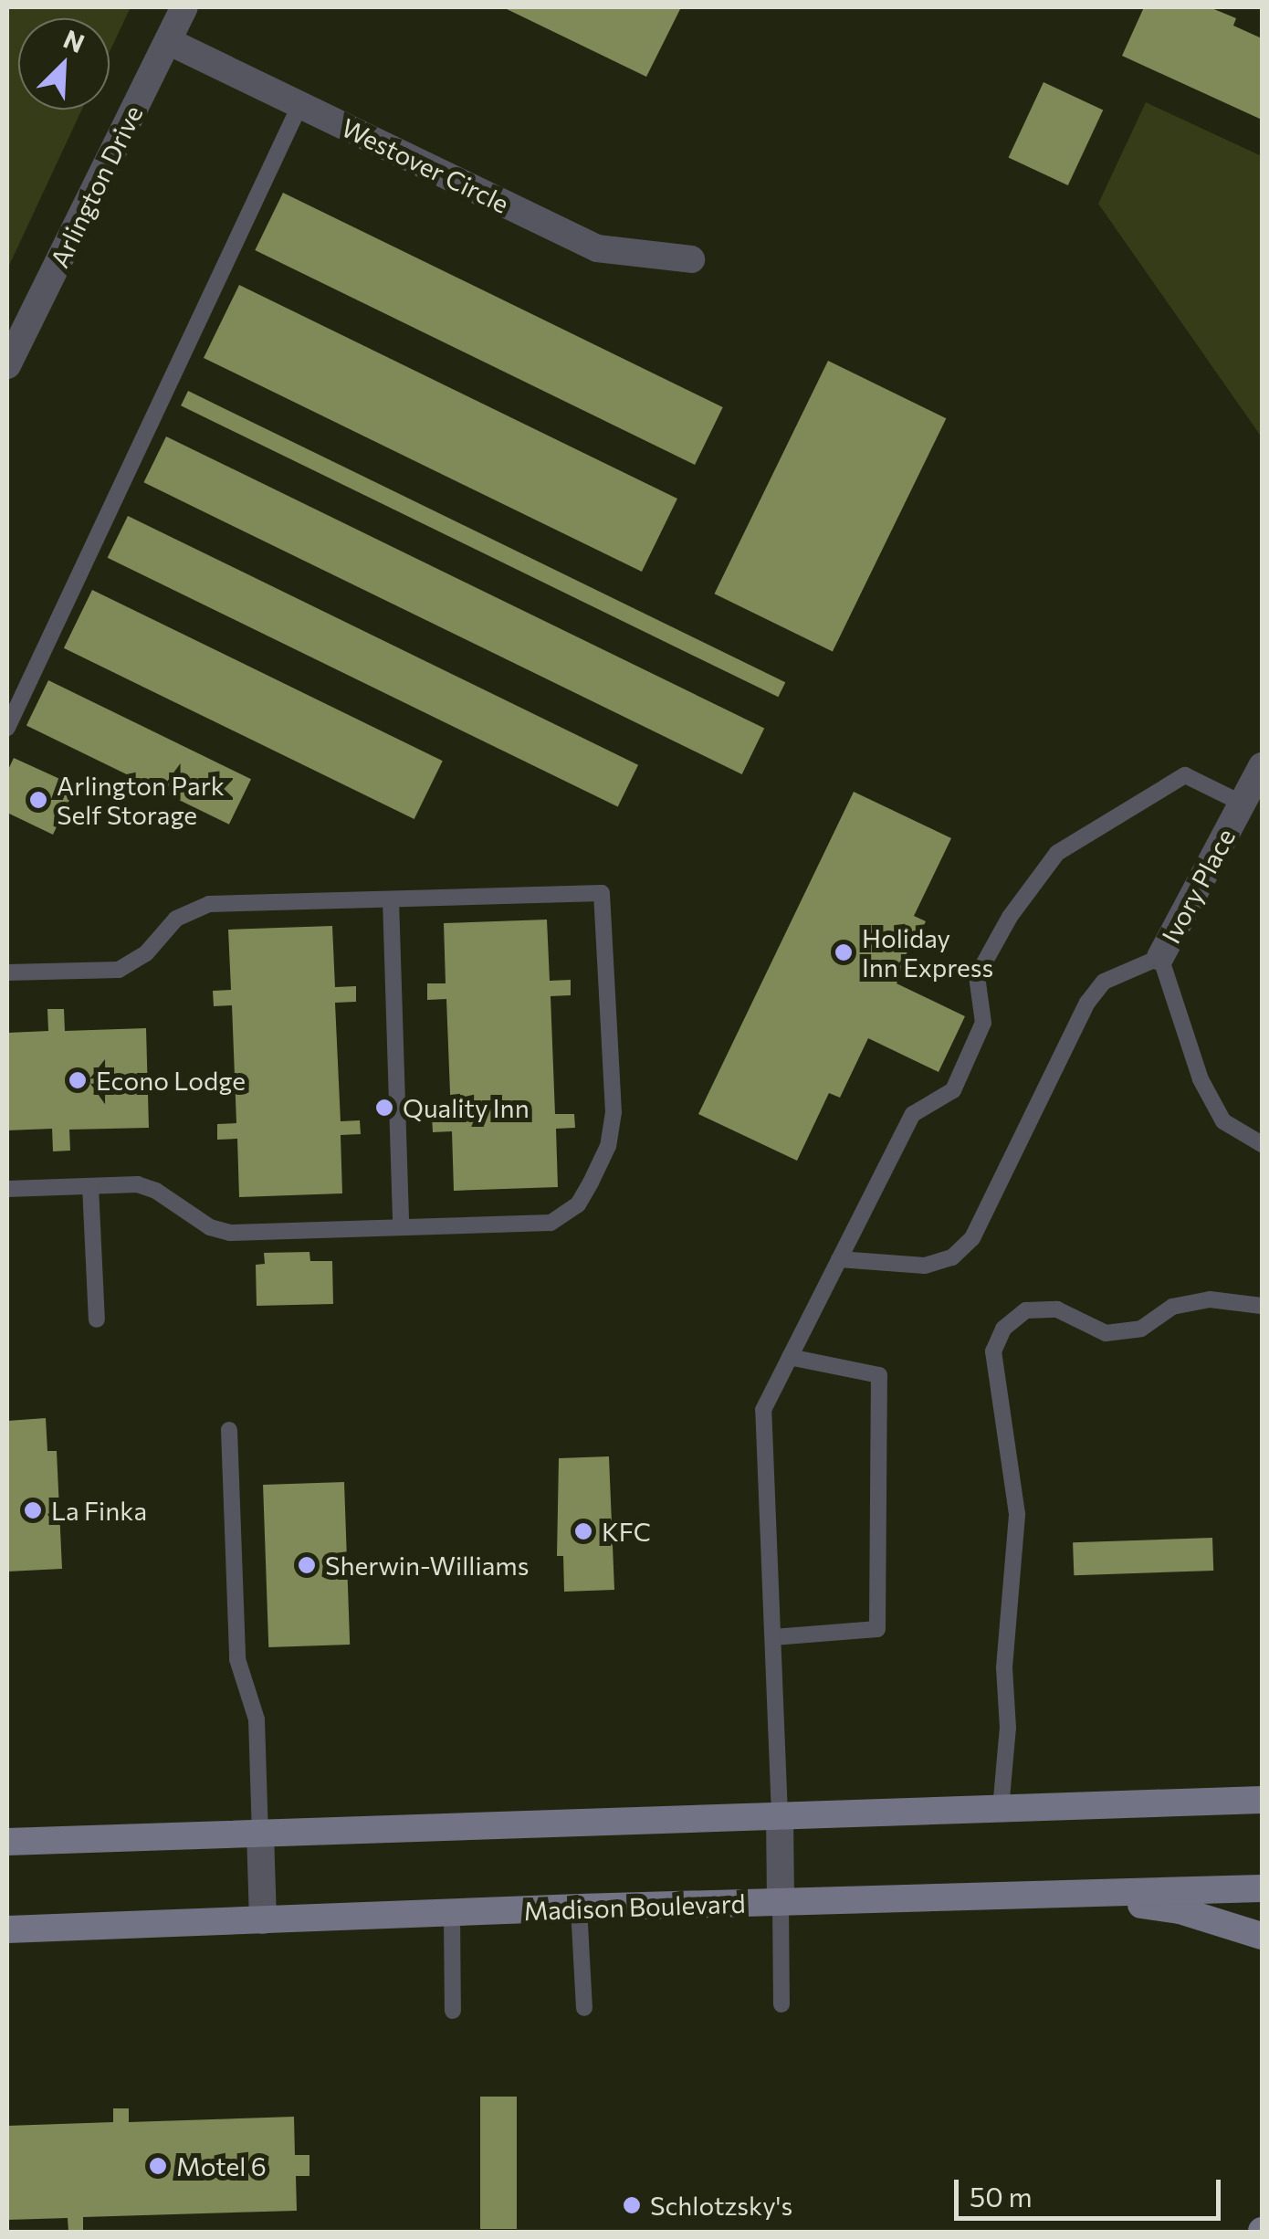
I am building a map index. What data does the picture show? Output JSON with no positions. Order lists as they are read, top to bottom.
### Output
{
  "streets": {
    "main road": ["Madison Boulevard"],
    "street": ["Westover Circle", "Arlington Drive", "Ivory Place"]
  },
  "crossings": [
    ["Westover Circle", "Arlington Drive"]
  ],
  "places": [
    "Arlington Park Self Storage",
    "Holiday Inn Express",
    "Econo Lodge",
    "Quality Inn",
    "La Finka",
    "KFC",
    "Sherwin-Williams",
    "Motel 6",
    "Schlotzsky's"
  ],
  "scale_bar": "50 m",
  "north": "top right"
}
